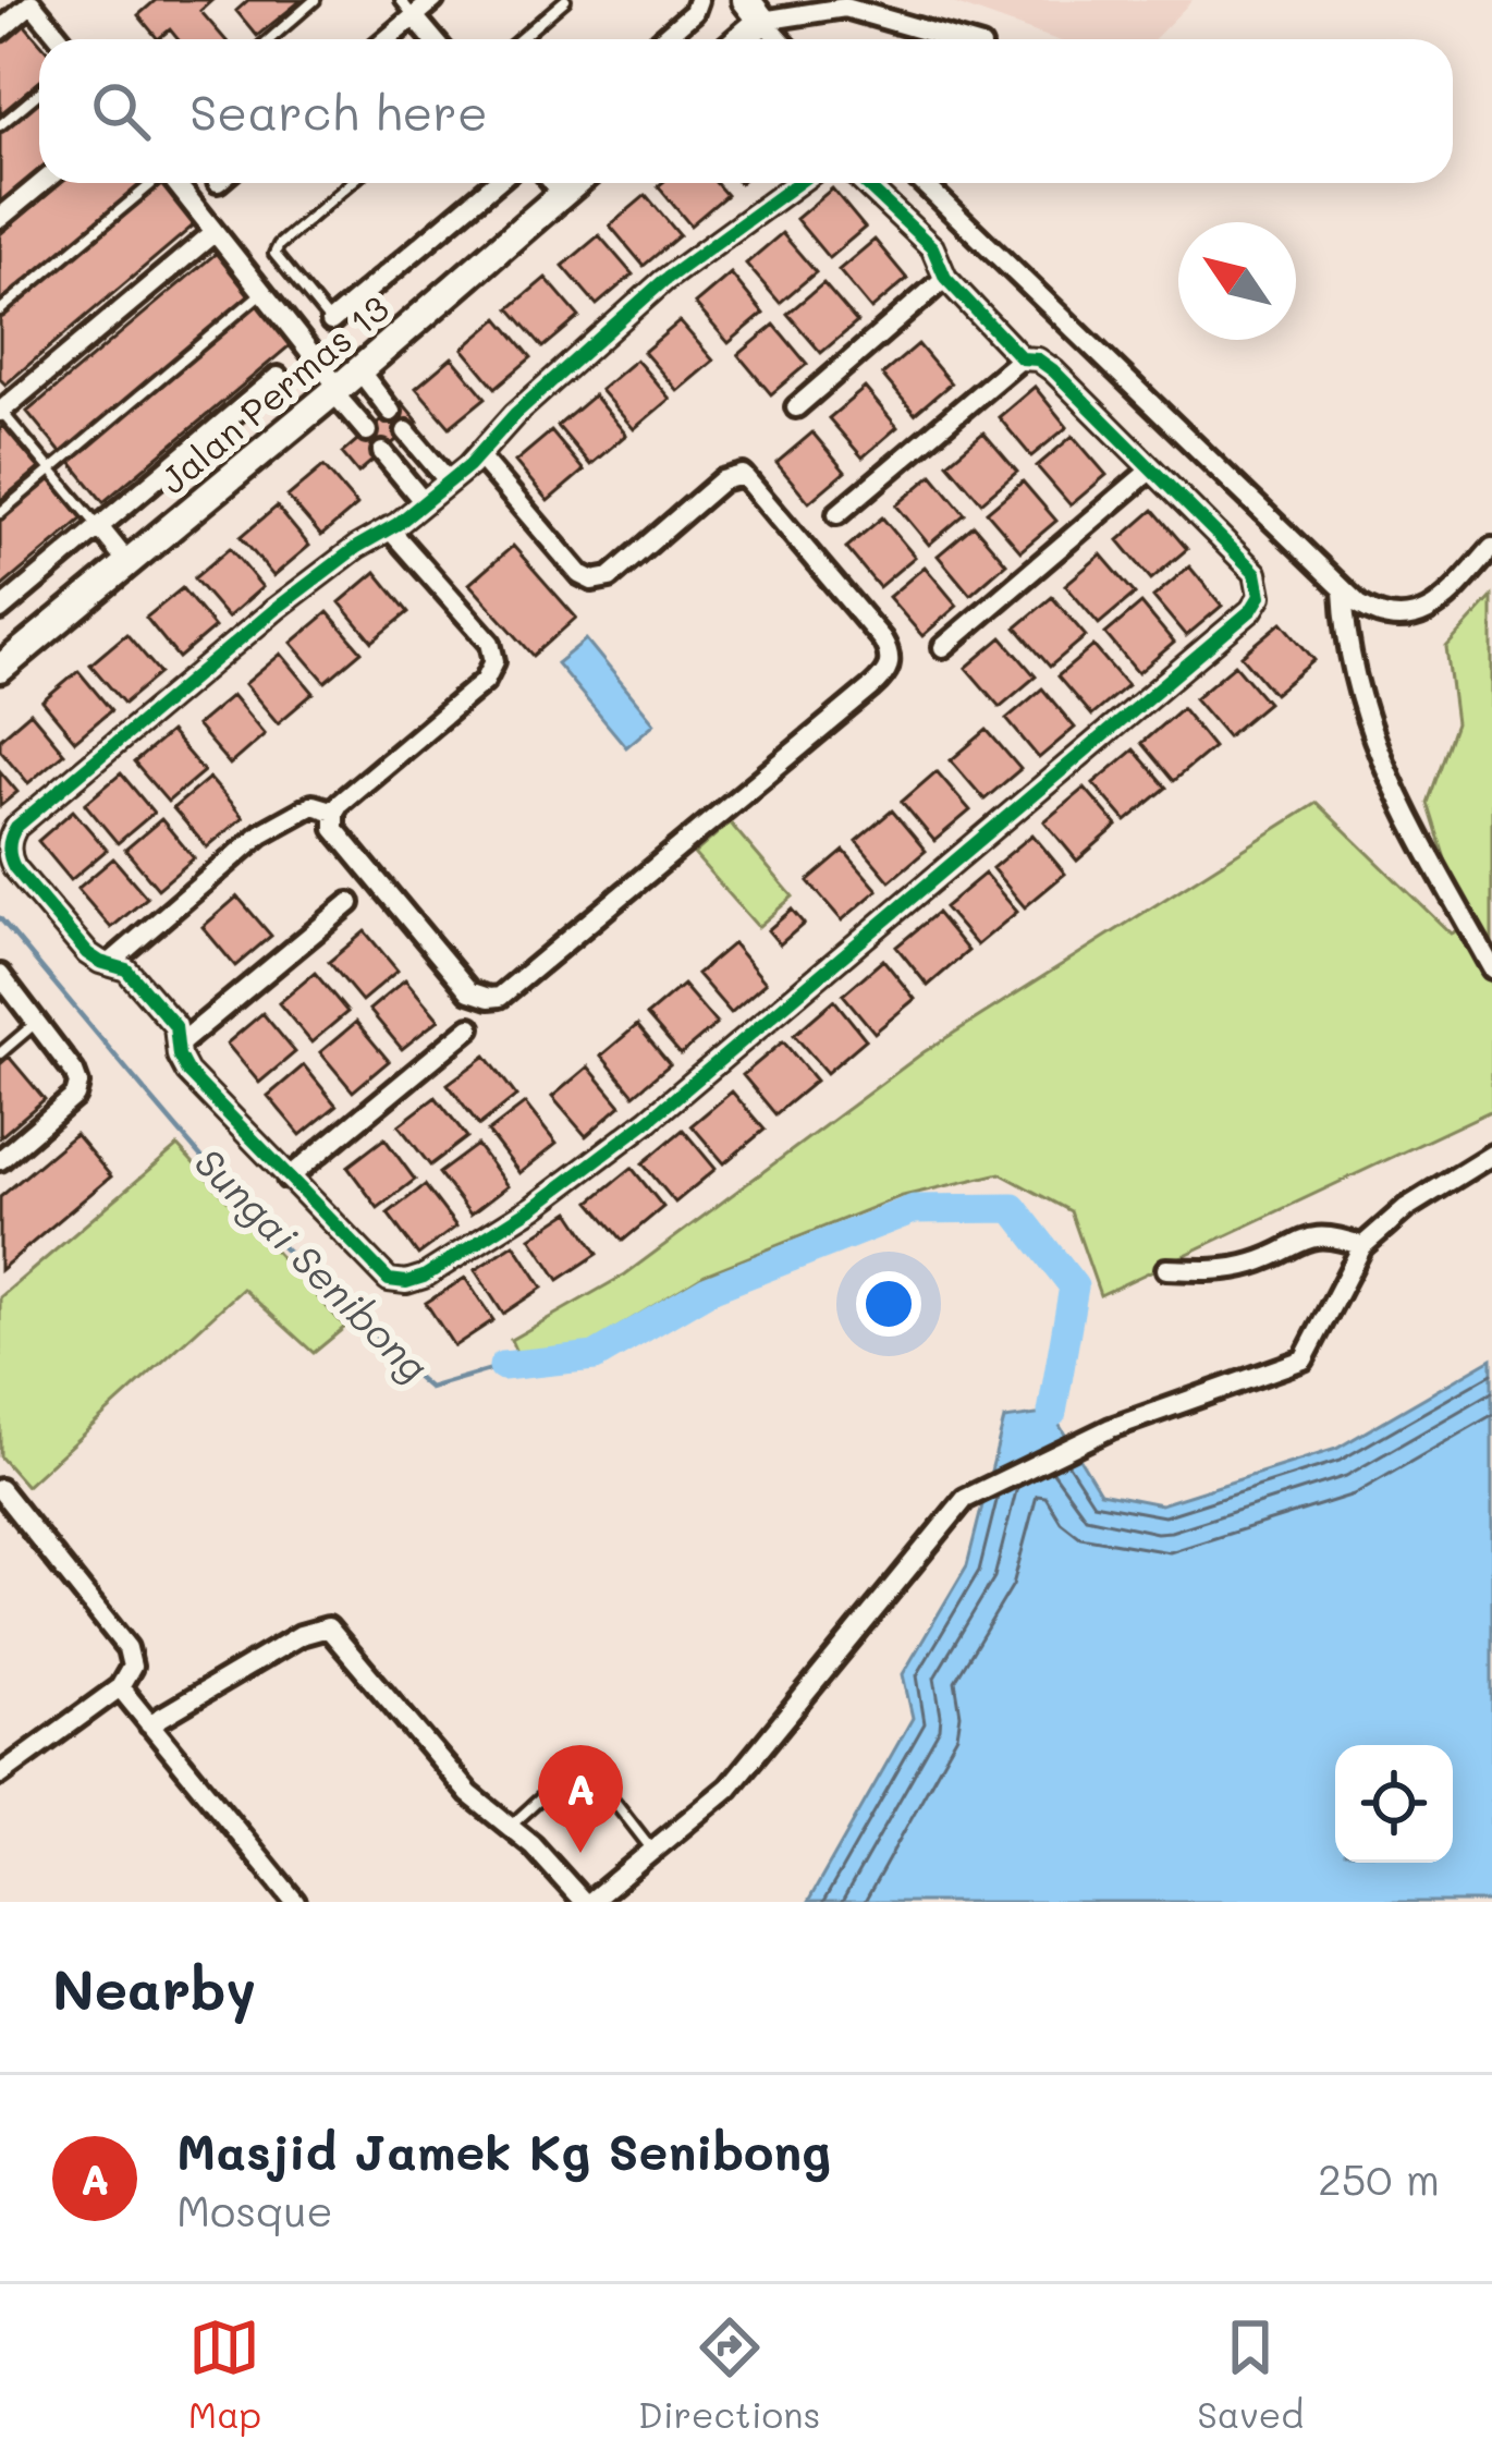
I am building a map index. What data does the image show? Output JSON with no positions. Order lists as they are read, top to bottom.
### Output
{
  "streets": {
    "main road": ["Jalan Permas 13"]
  },
  "water": ["Sungai Senibong"],
  "north": "top left",
  "page": {
    "search": "Search here",
    "pins": "A",
    "heading": "Nearby",
    "list": [
      {
        "mark": "A",
        "name": "Masjid Jamek Kg Senibong",
        "note": "Mosque",
        "value": "250 m"
      }
    ],
    "nav": ["Map", "Directions", "Saved"]
  }
}
